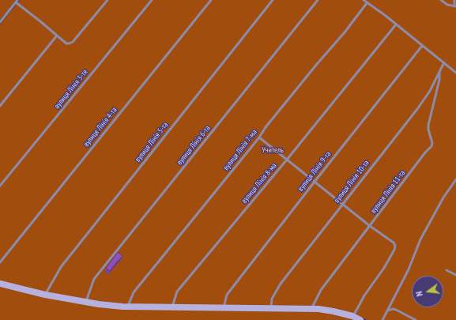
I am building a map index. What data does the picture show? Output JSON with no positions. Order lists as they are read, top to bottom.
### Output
{
  "streets": {
    "lane": [
      "вулиця Лінія 3-тя",
      "вулиця Лінія 4-та",
      "вулиця Лінія 5-та",
      "вулиця Лінія 6-та",
      "вулиця Лінія 7-ма",
      "вулиця Лінія 9-та",
      "вулиця Лінія 10-та",
      "вулиця Лінія 8-ма",
      "вулиця Лінія 11-та"
    ]
  },
  "crossings": [
    ["вулиця Лінія 10-та", "вулиця Лінія 11-та"]
  ],
  "parks": ["Учитель"],
  "north": "left"
}
